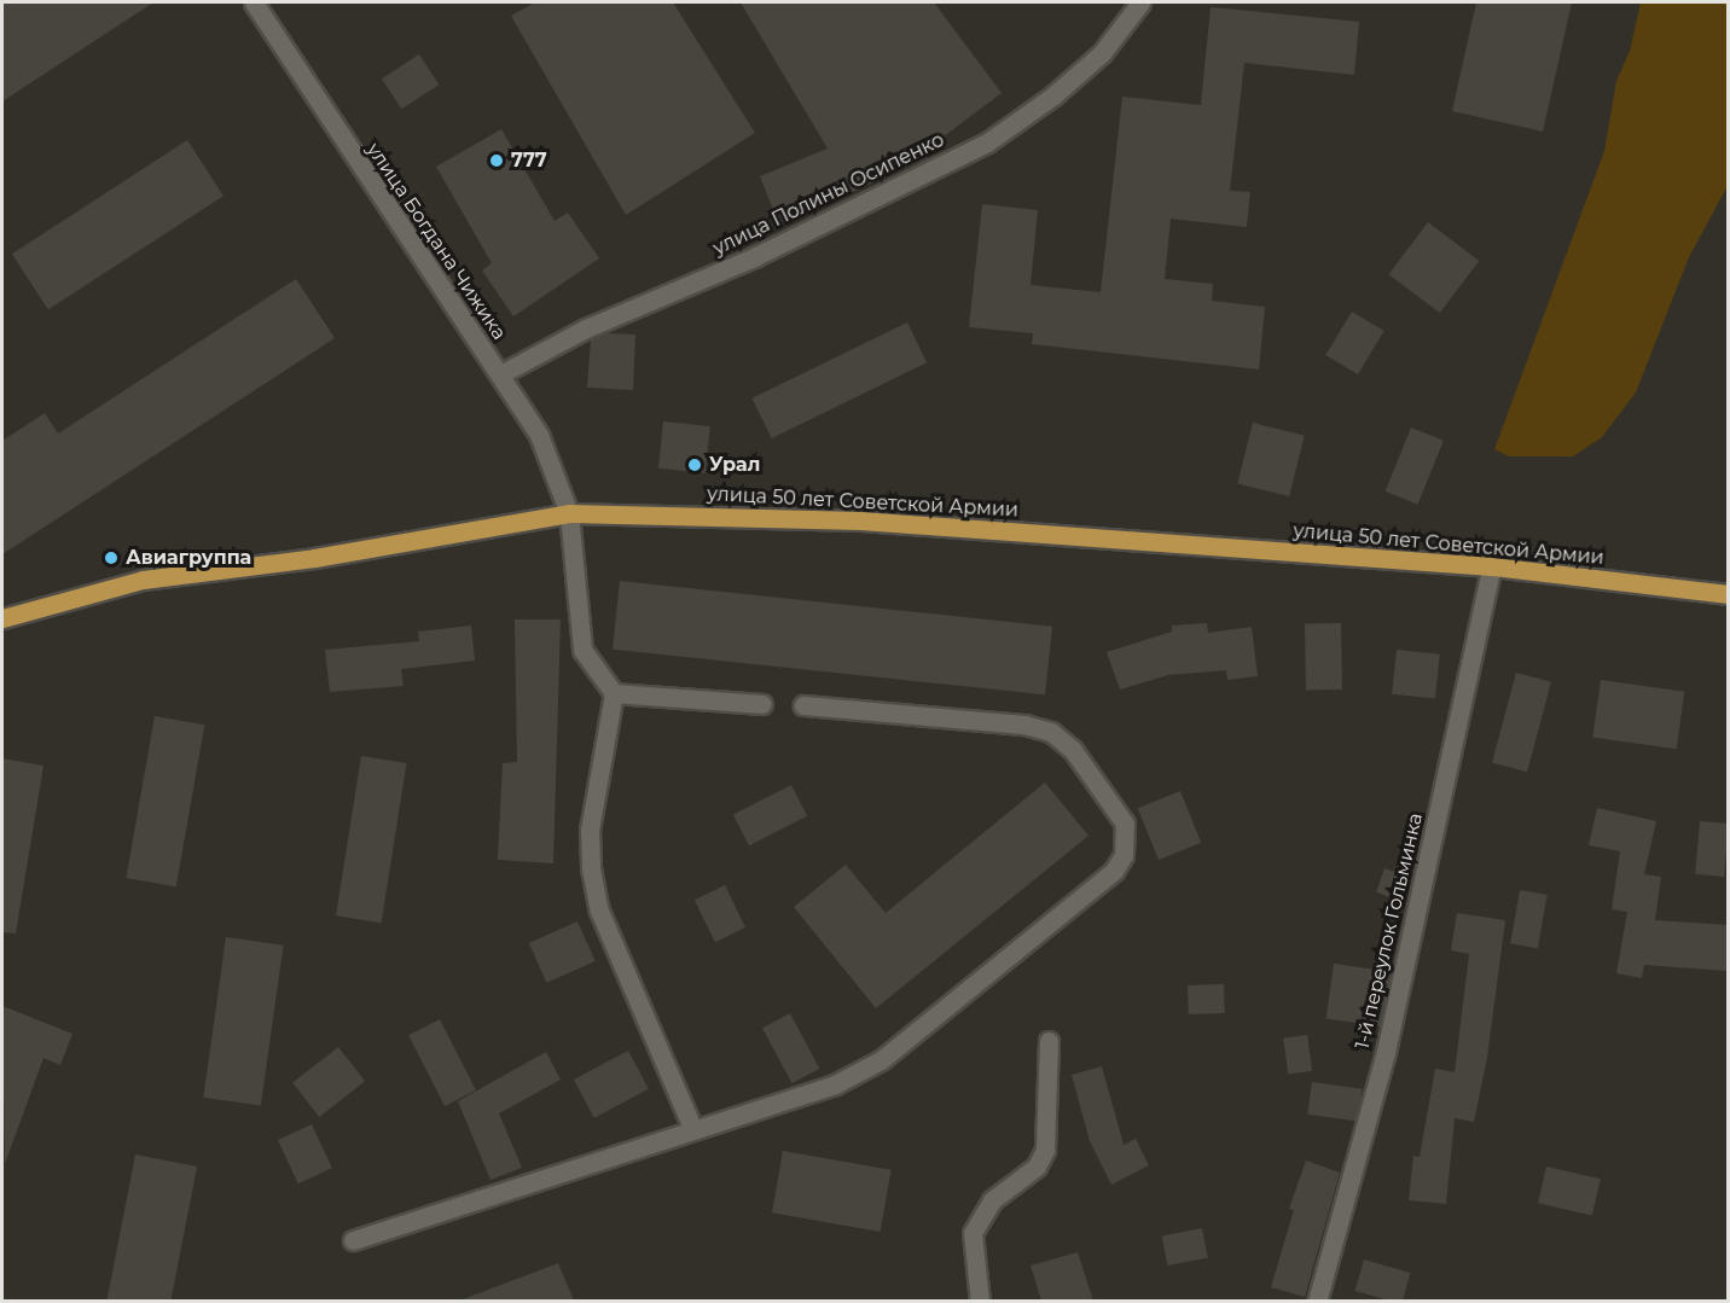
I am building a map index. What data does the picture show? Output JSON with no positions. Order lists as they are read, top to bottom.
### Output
{
  "streets": {
    "main road": ["улица 50 лет Советской Армии"],
    "street": ["улица Полины Осипенко", "улица Богдана Чижика", "1-й переулок Гольминка"]
  },
  "crossings": [
    ["улица Полины Осипенко", "улица Богдана Чижика"],
    ["улица Богдана Чижика", "улица 50 лет Советской Армии"],
    ["улица 50 лет Советской Армии", "1-й переулок Гольминка"]
  ],
  "places": ["777", "Урал", "Авиагруппа"]
}
